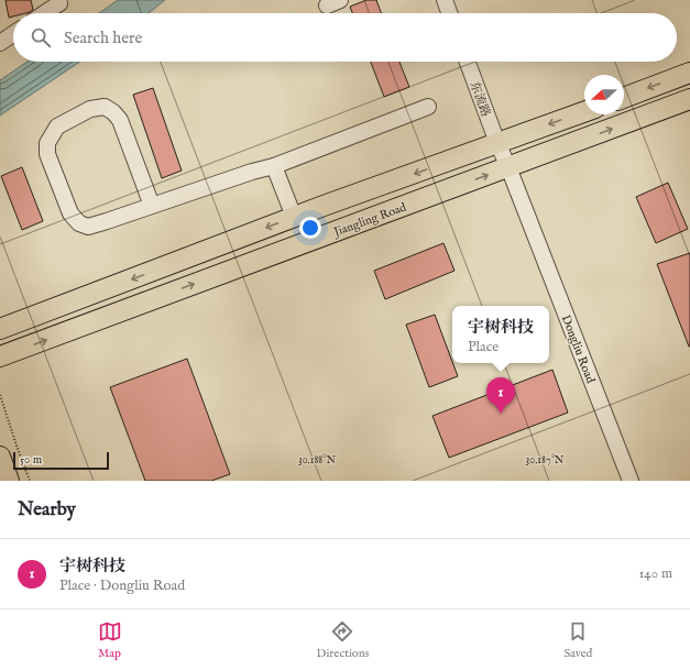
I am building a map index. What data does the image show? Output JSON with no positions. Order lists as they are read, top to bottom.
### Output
{
  "streets": {
    "main road": ["Jiangling Road"],
    "street": ["东流路", "Dongliu Road"]
  },
  "crossings": [
    ["东流路", "Dongliu Road"],
    ["Jiangling Road", "Dongliu Road"]
  ],
  "scale_bar": "50 m",
  "north": "left",
  "page": {
    "search": "Search here",
    "popup": ["宇树科技", "Place"],
    "pins": "1",
    "scale": "50 m",
    "heading": "Nearby",
    "list": [
      {
        "mark": "1",
        "name": "宇树科技",
        "note": "Place · Dongliu Road",
        "value": "140 m"
      }
    ],
    "nav": ["Map", "Directions", "Saved"]
  },
  "coordinates": ["30.188°N", "30.187°N"]
}
